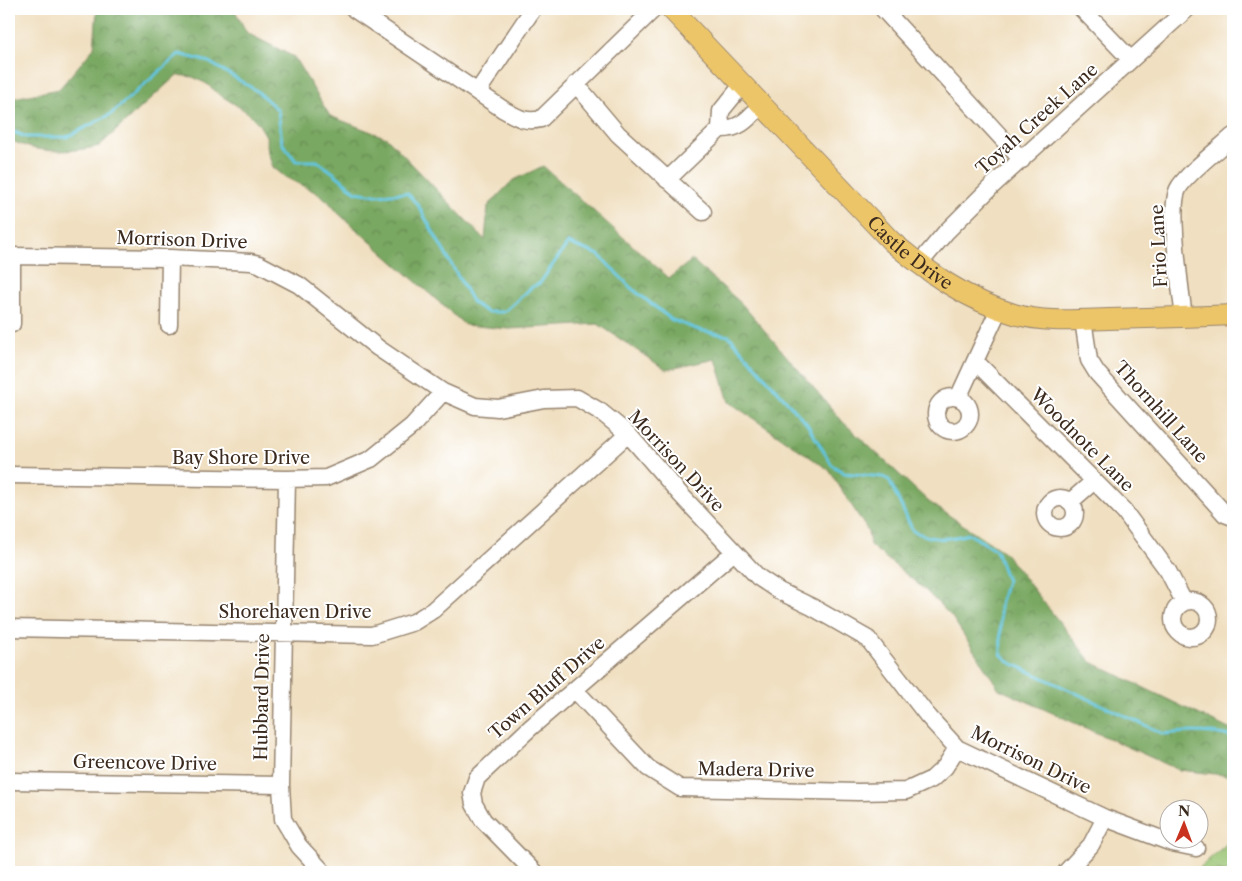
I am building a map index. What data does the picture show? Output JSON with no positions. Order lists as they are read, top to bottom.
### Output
{
  "streets": {
    "main road": ["Castle Drive"],
    "street": [
      "Toyah Creek Lane",
      "Morrison Drive",
      "Frio Lane",
      "Thornhill Lane",
      "Woodnote Lane",
      "Bay Shore Drive",
      "Shorehaven Drive",
      "Town Bluff Drive",
      "Hubbard Drive",
      "Greencove Drive",
      "Madera Drive"
    ]
  },
  "crossings": [
    ["Toyah Creek Lane", "Castle Drive"],
    ["Morrison Drive", "Bay Shore Drive"],
    ["Morrison Drive", "Shorehaven Drive"],
    ["Morrison Drive", "Town Bluff Drive"],
    ["Morrison Drive", "Madera Drive"],
    ["Frio Lane", "Castle Drive"],
    ["Castle Drive", "Thornhill Lane"],
    ["Bay Shore Drive", "Hubbard Drive"],
    ["Shorehaven Drive", "Hubbard Drive"],
    ["Town Bluff Drive", "Madera Drive"],
    ["Hubbard Drive", "Greencove Drive"]
  ],
  "north": "top"
}
